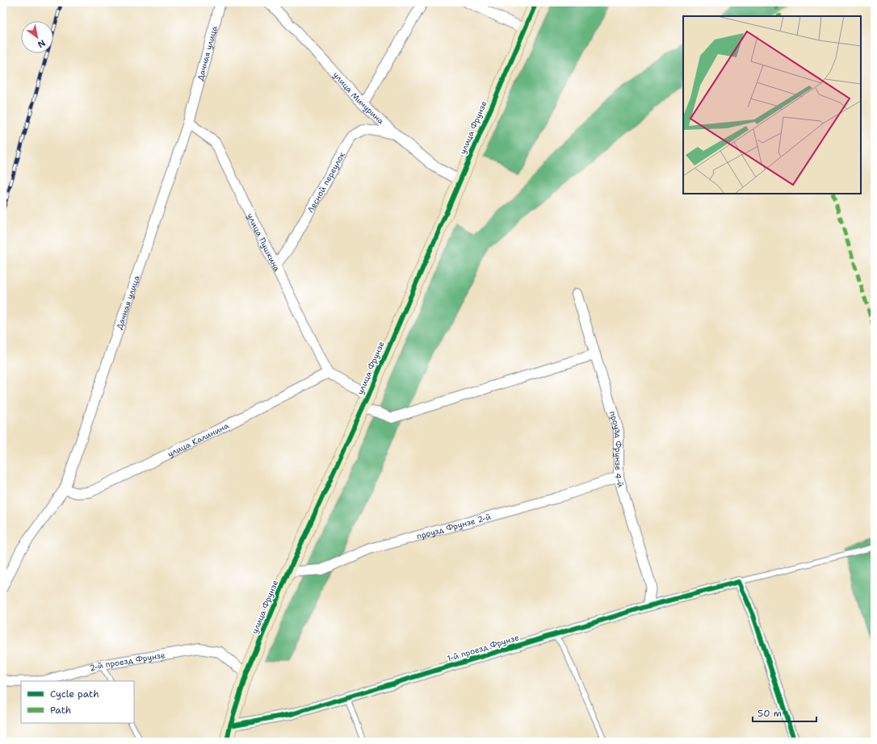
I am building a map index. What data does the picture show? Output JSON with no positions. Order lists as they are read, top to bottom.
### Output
{
  "streets": {
    "street": [
      "Дачная улица",
      "улица Мичурина",
      "улица Фрунзе",
      "Лесной переулок",
      "улица Пушкина",
      "улица Калинина",
      "проузд Фрунзе 4-й",
      "проузд Фрунзе 2-й",
      "1-й проезд Фрунзе",
      "2-й проезд Фрунзе"
    ]
  },
  "crossings": [
    ["Дачная улица", "улица Пушкина"],
    ["Дачная улица", "улица Калинина"],
    ["улица Мичурина", "улица Фрунзе"],
    ["улица Мичурина", "Лесной переулок"],
    ["улица Фрунзе", "проузд Фрунзе 2-й"],
    ["улица Фрунзе", "1-й проезд Фрунзе"],
    ["улица Фрунзе", "2-й проезд Фрунзе"],
    ["Лесной переулок", "улица Пушкина"],
    ["улица Пушкина", "улица Калинина"],
    ["проузд Фрунзе 4-й", "проузд Фрунзе 2-й"],
    ["проузд Фрунзе 4-й", "1-й проезд Фрунзе"]
  ],
  "legend": ["Cycle path", "Path"],
  "scale_bar": "50 m",
  "north": "bottom right"
}
